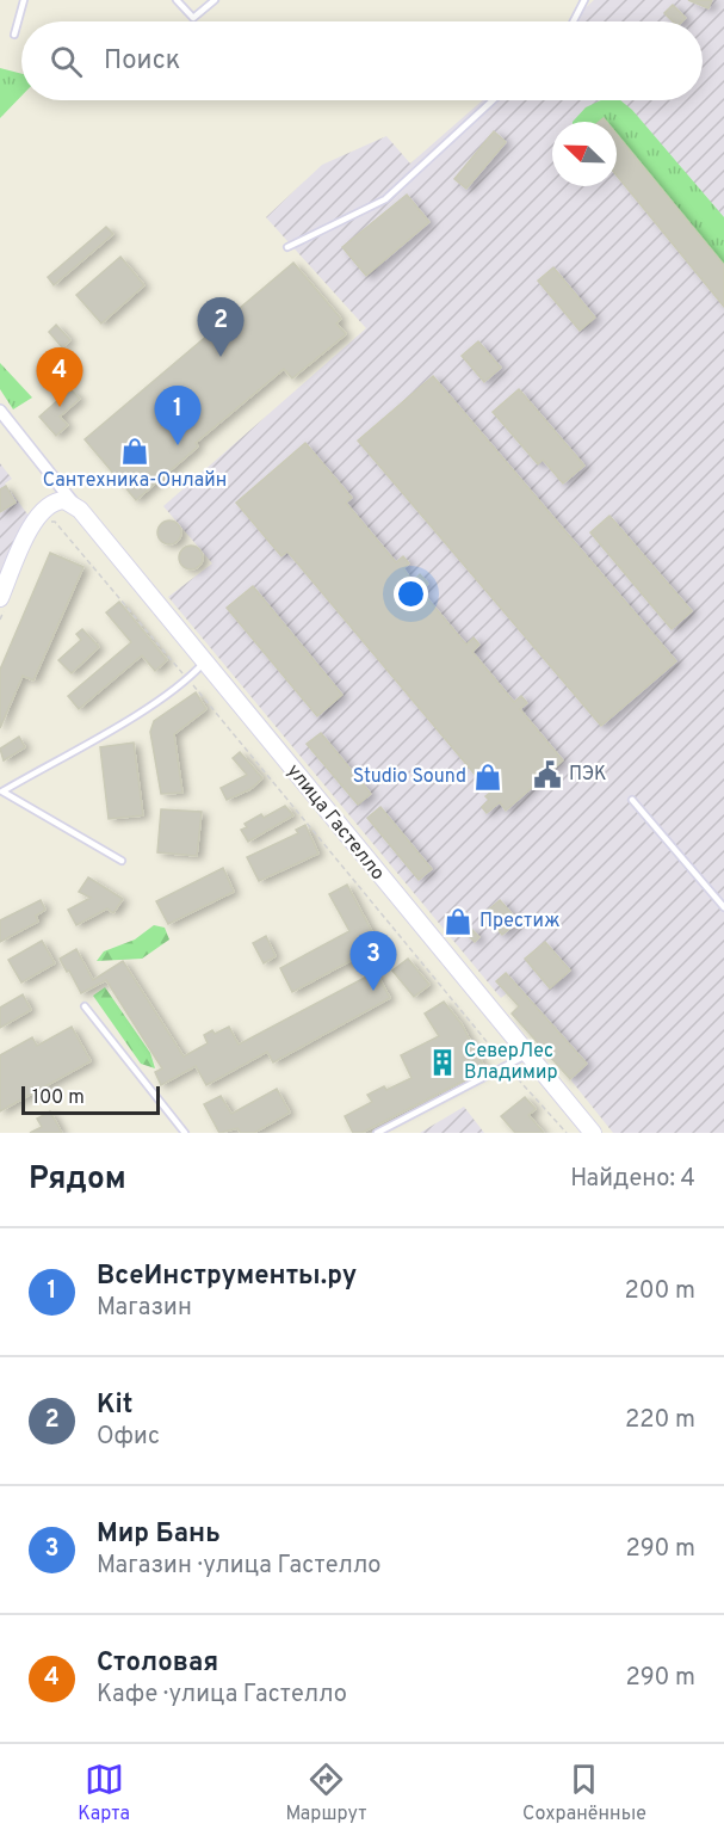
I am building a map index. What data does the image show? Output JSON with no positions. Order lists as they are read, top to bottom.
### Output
{
  "streets": {
    "main road": ["улица Гастелло"]
  },
  "places": {
    "shop": ["Сантехника-Онлайн", "Studio Sound", "Престиж"],
    "public building": ["ПЭК"],
    "building": ["СеверЛес Владимир"]
  },
  "scale_bar": "100 m",
  "north": "top left",
  "page": {
    "search": "Поиск",
    "pins": [
      "2",
      "4",
      "1",
      "3"
    ],
    "scale": "100 m",
    "heading": ["Рядом", "Найдено: 4"],
    "list": [
      {
        "mark": "1",
        "name": "ВсеИнструменты.ру",
        "note": "Магазин",
        "value": "200 m"
      },
      {
        "mark": "2",
        "name": "Kit",
        "note": "Офис",
        "value": "220 m"
      },
      {
        "mark": "3",
        "name": "Мир Бань",
        "note": "Магазин · улица Гастелло",
        "value": "290 m"
      },
      {
        "mark": "4",
        "name": "Столовая",
        "note": "Кафе · улица Гастелло",
        "value": "290 m"
      }
    ],
    "nav": ["Карта", "Маршрут", "Сохранённые"]
  }
}
